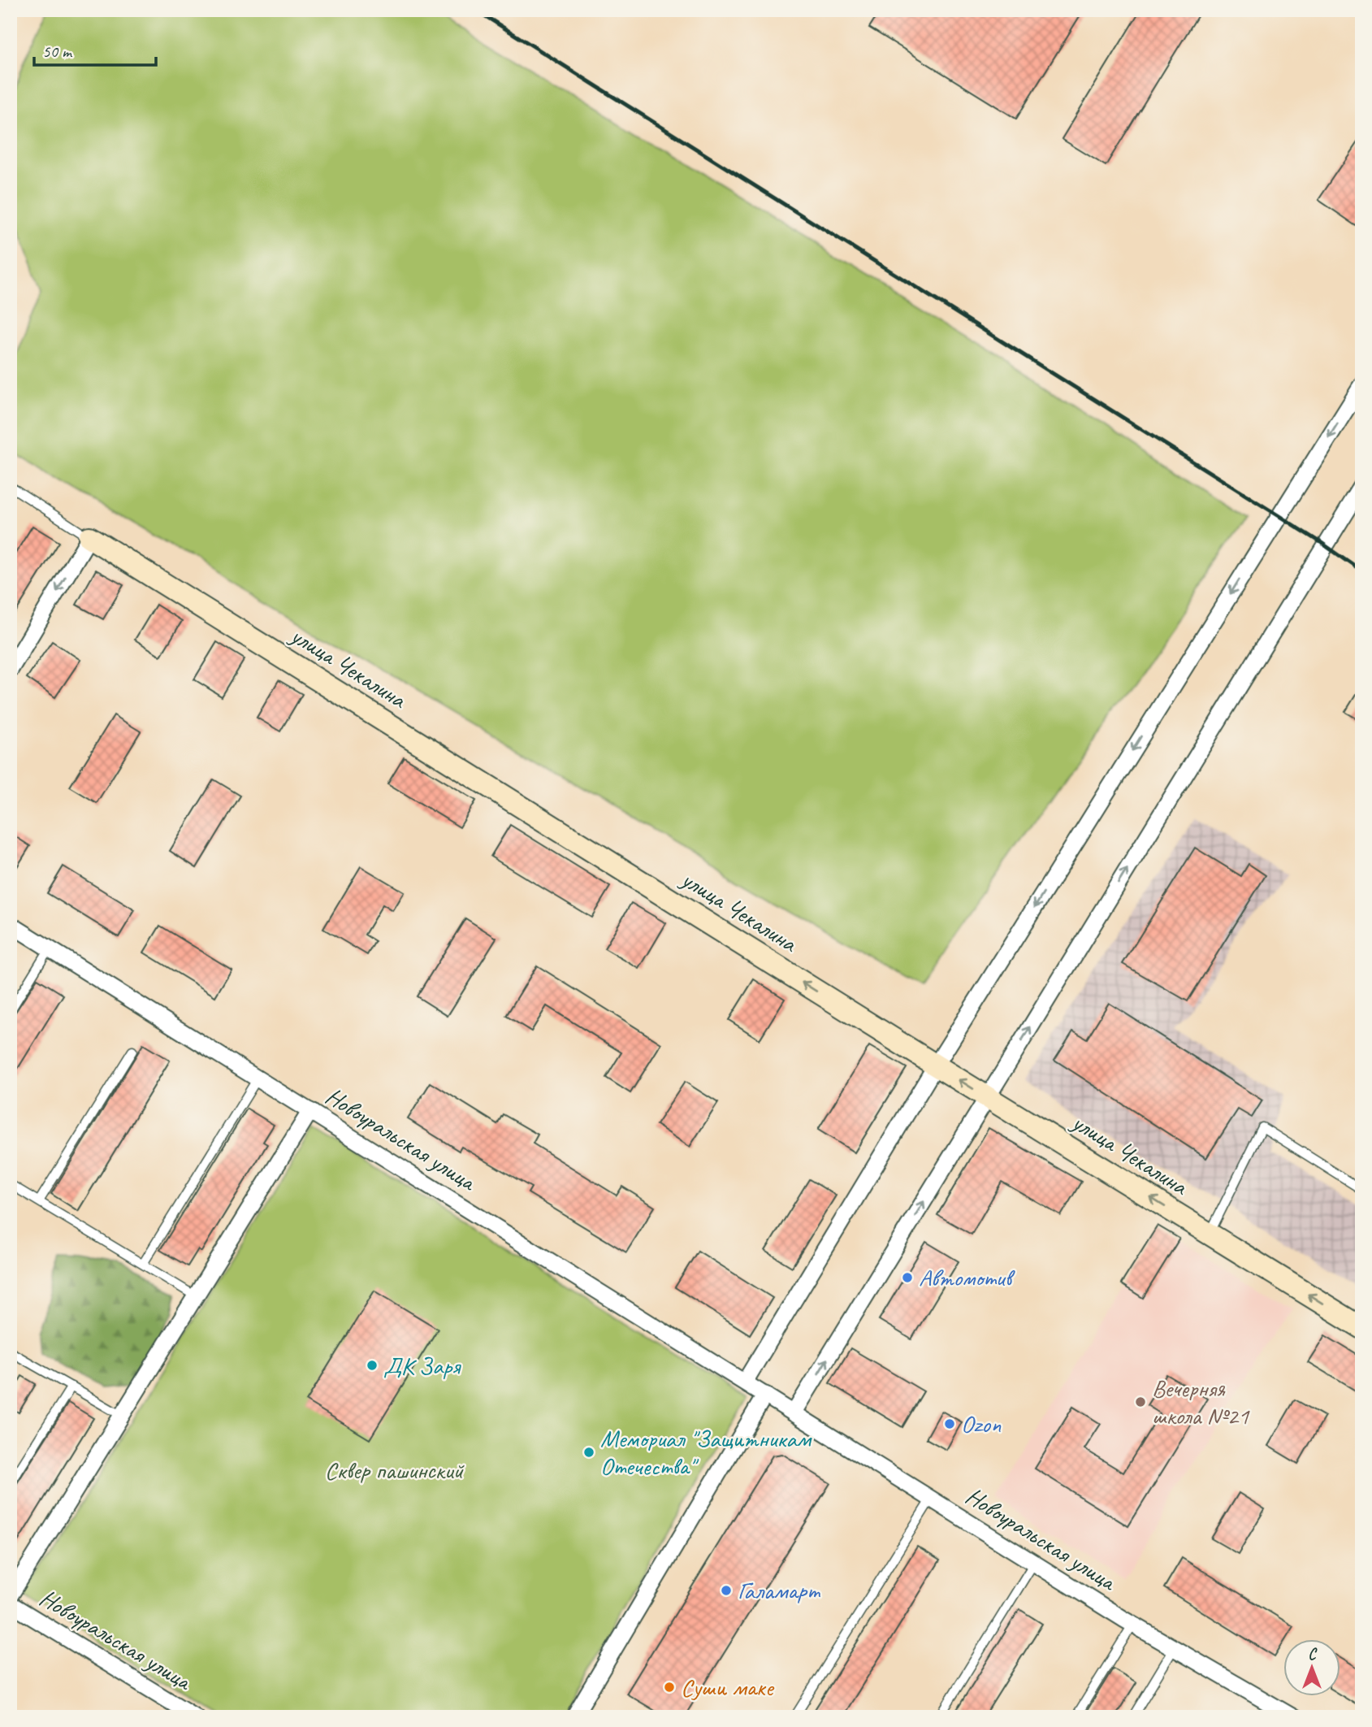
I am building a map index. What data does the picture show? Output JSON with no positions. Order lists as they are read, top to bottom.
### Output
{
  "streets": {
    "main road": ["улица Чекалина"],
    "street": ["Новоуральская улица"]
  },
  "one_way": ["улица Чекалина"],
  "parks": ["Сквер пашинский"],
  "places": [
    "Автомотив",
    "ДК Заря",
    "Вечерняя школа №21",
    "Ozon",
    "Мемориал \"Защитникам Отечества\"",
    "Галамарт",
    "Суши маке"
  ],
  "scale_bar": "50 m",
  "north": "top"
}
